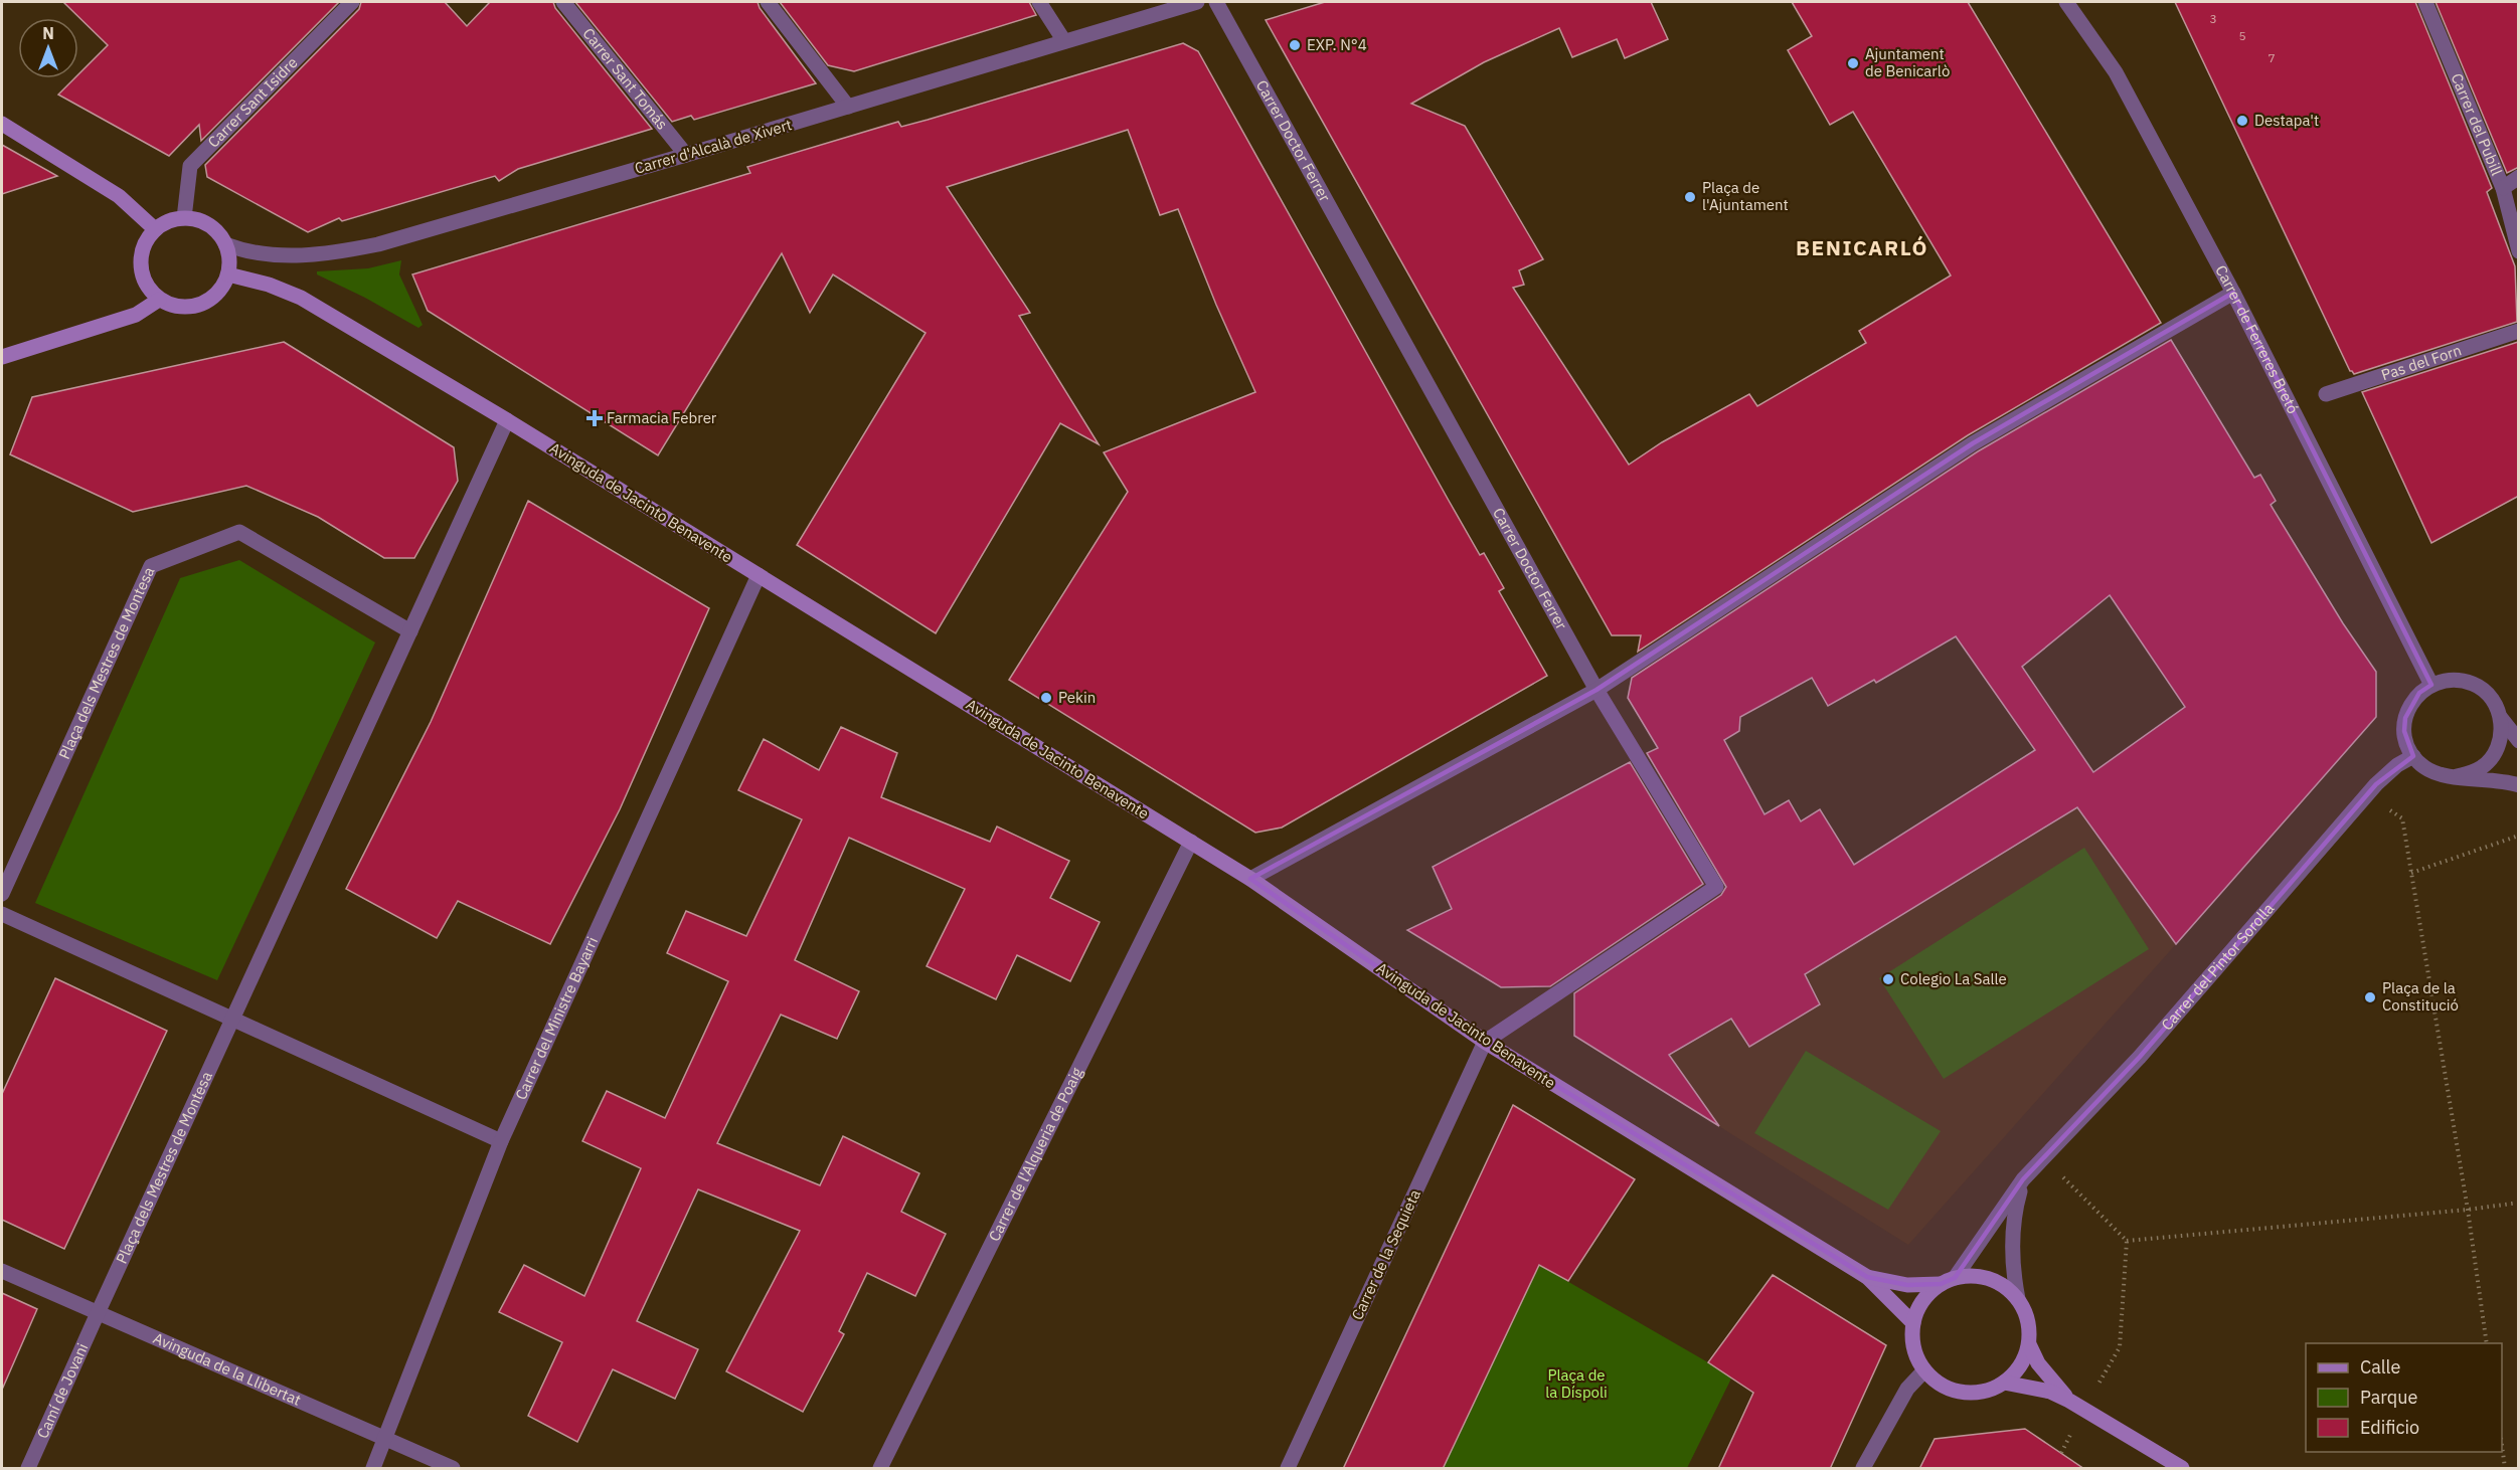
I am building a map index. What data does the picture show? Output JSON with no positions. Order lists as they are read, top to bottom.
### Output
{
  "streets": {
    "street": [
      "Carrer Sant Tomás",
      "Carrer Sant Isidre",
      "Carrer del Pubill",
      "Carrer Doctor Ferrer",
      "Carrer d'Alcalà de Xivert",
      "Carrer de Ferreres Bretó",
      "Pas del Forn",
      "Avinguda de Jacinto Benavente",
      "Plaça dels Mestres de Montesa",
      "Carrer del Pintor Sorolla",
      "Carrer del Ministre Bayarri",
      "Carrer de l'Alqueria de Poaig",
      "Carrer de la Sequieta",
      "Avinguda de la Llibertat",
      "Camí de Jovani"
    ]
  },
  "crossings": [
    ["Carrer Sant Tomás", "Carrer d'Alcalà de Xivert"],
    ["Carrer Sant Isidre", "Carrer d'Alcalà de Xivert"],
    ["Carrer Sant Isidre", "Avinguda de Jacinto Benavente"],
    ["Carrer Doctor Ferrer", "Avinguda de Jacinto Benavente"],
    ["Carrer Doctor Ferrer", "Carrer de la Sequieta"],
    ["Carrer d'Alcalà de Xivert", "Avinguda de Jacinto Benavente"],
    ["Carrer de Ferreres Bretó", "Carrer del Pintor Sorolla"],
    ["Avinguda de Jacinto Benavente", "Plaça dels Mestres de Montesa"],
    ["Avinguda de Jacinto Benavente", "Carrer del Pintor Sorolla"],
    ["Avinguda de Jacinto Benavente", "Carrer del Ministre Bayarri"],
    ["Avinguda de Jacinto Benavente", "Carrer de l'Alqueria de Poaig"],
    ["Avinguda de Jacinto Benavente", "Carrer de la Sequieta"],
    ["Plaça dels Mestres de Montesa", "Avinguda de la Llibertat"],
    ["Plaça dels Mestres de Montesa", "Camí de Jovani"],
    ["Carrer del Ministre Bayarri", "Avinguda de la Llibertat"],
    ["Avinguda de la Llibertat", "Camí de Jovani"]
  ],
  "districts": ["BENICARLÓ"],
  "parks": ["Plaça de la Díspoli"],
  "places": {
    "other": [
      "EXP. N°4",
      "Ajuntament de Benicarlò",
      "Destapa't",
      "Plaça de l'Ajuntament",
      "Pekin",
      "Colegio La Salle",
      "Plaça de la Constitució"
    ],
    "health": ["Farmacia Febrer"]
  },
  "house_numbers": ["3", "5", "7"],
  "legend": ["Calle", "Parque", "Edificio"],
  "north": "top"
}
